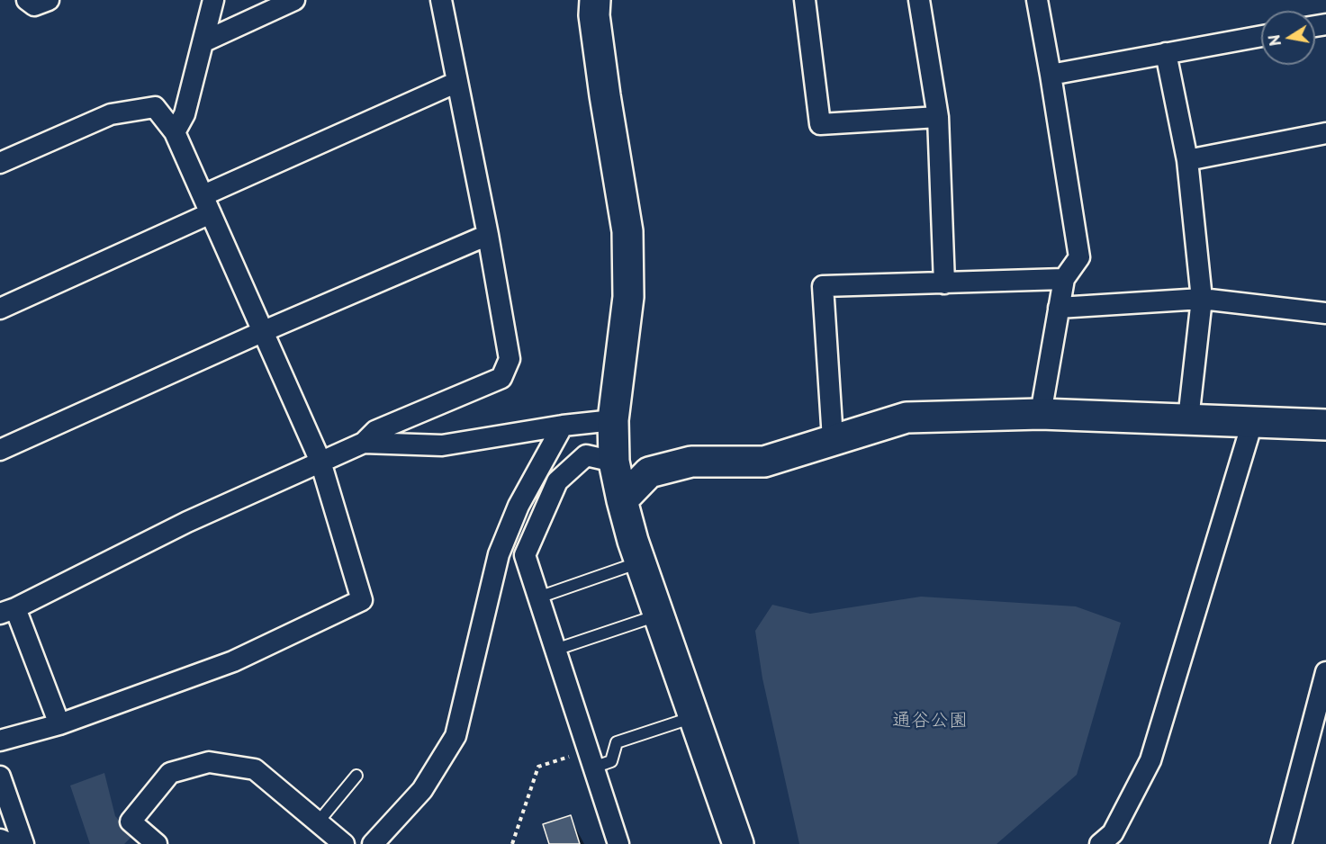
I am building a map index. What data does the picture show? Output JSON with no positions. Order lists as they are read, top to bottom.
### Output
{
  "parks": ["通谷公園"],
  "north": "left"
}
